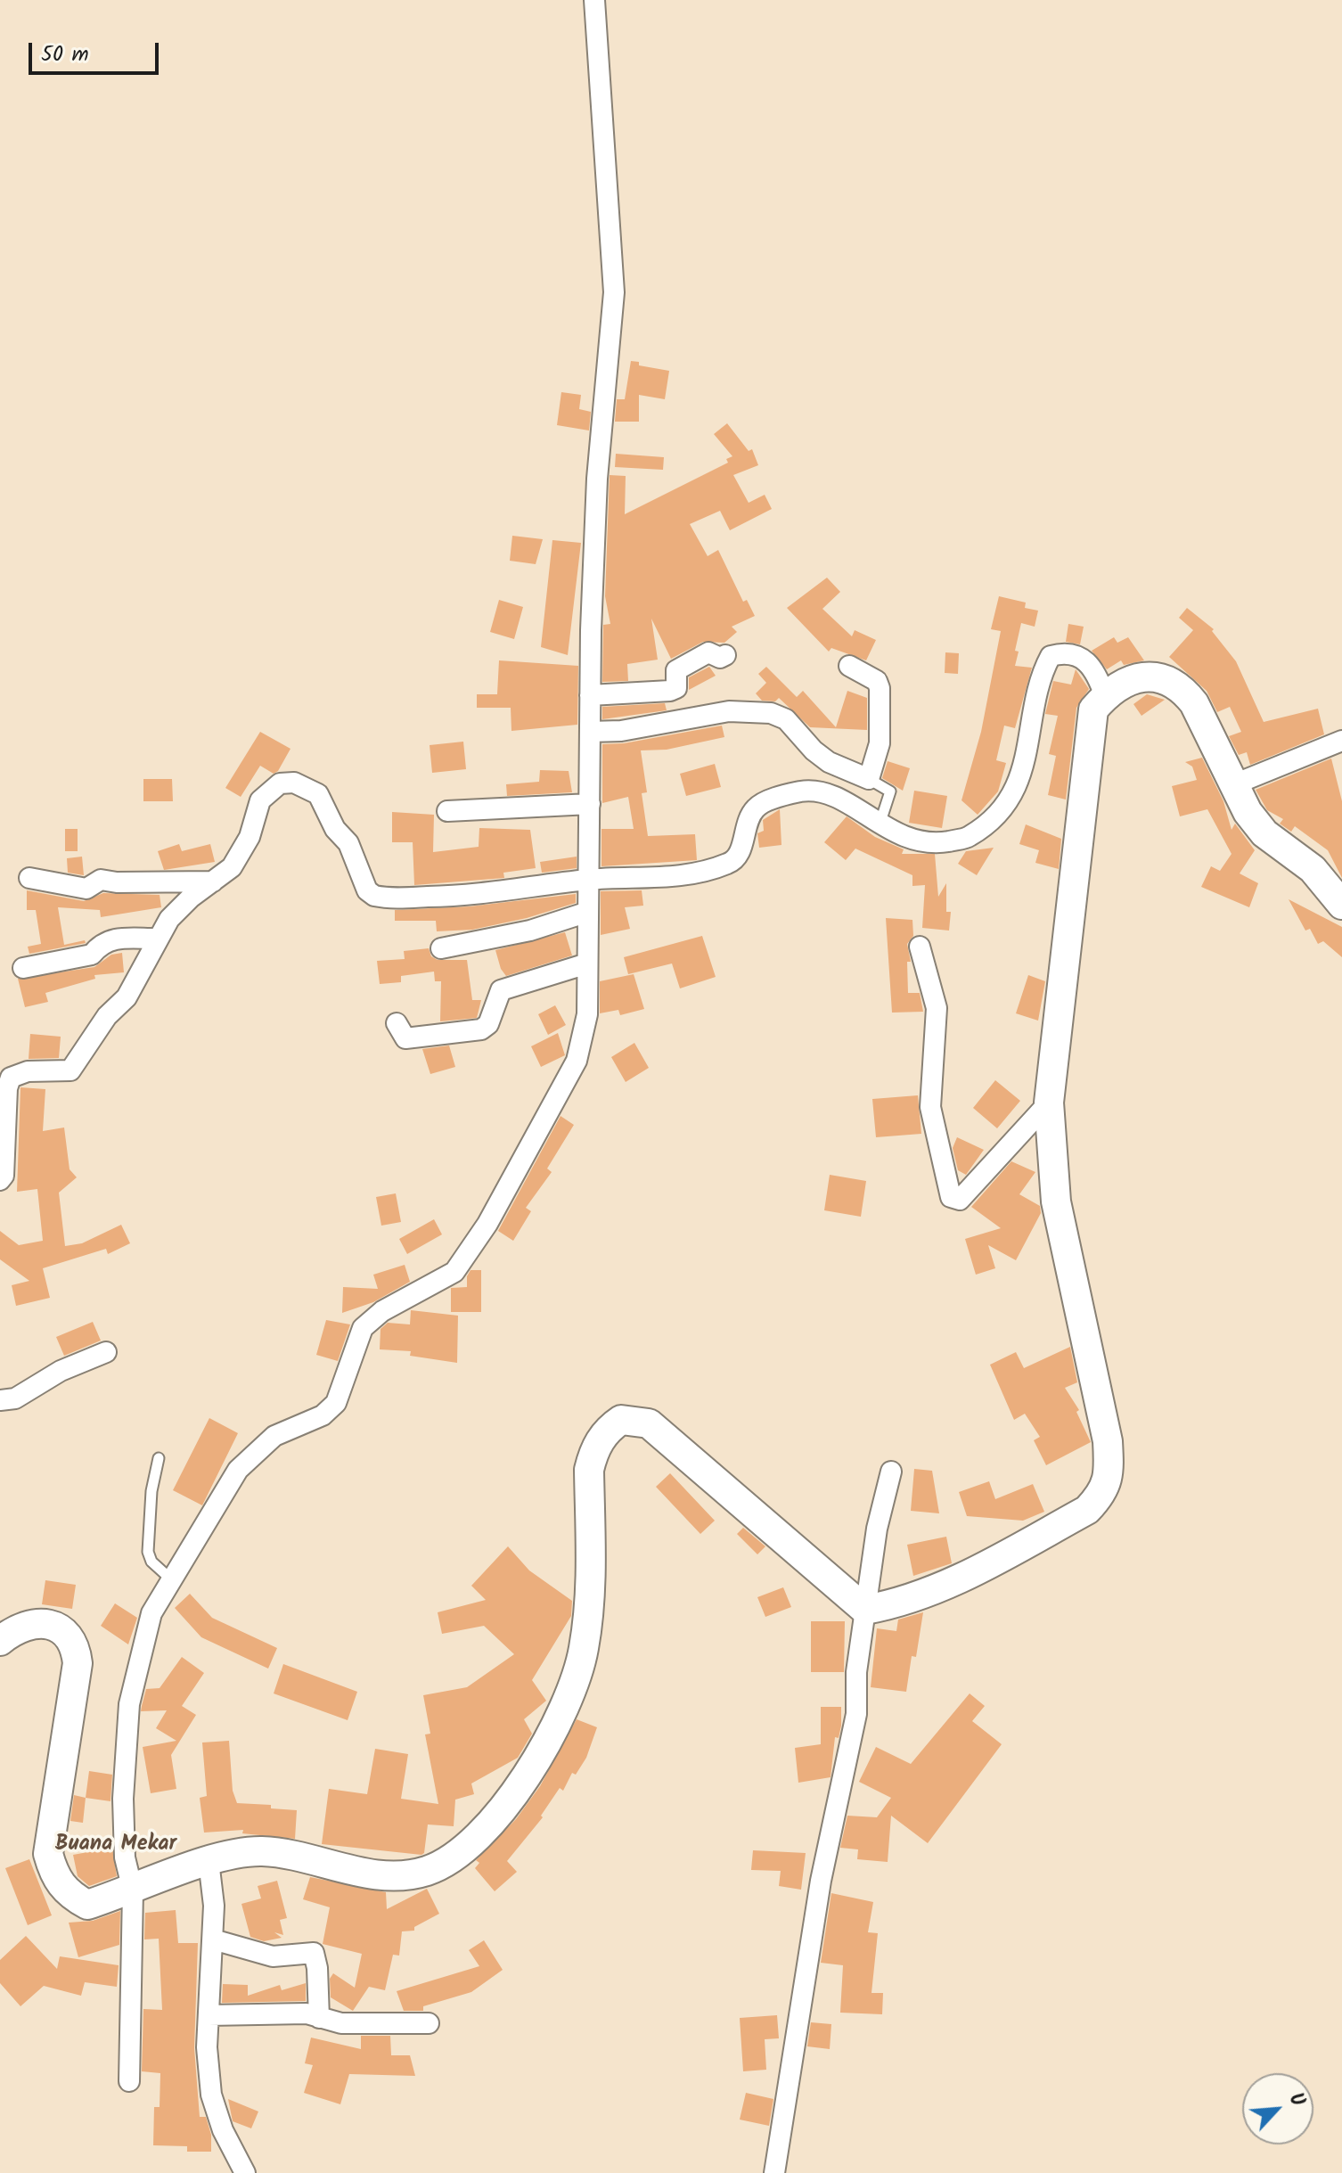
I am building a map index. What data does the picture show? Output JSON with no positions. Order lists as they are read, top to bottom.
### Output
{
  "districts": ["Buana Mekar"],
  "scale_bar": "50 m",
  "north": "top right"
}
